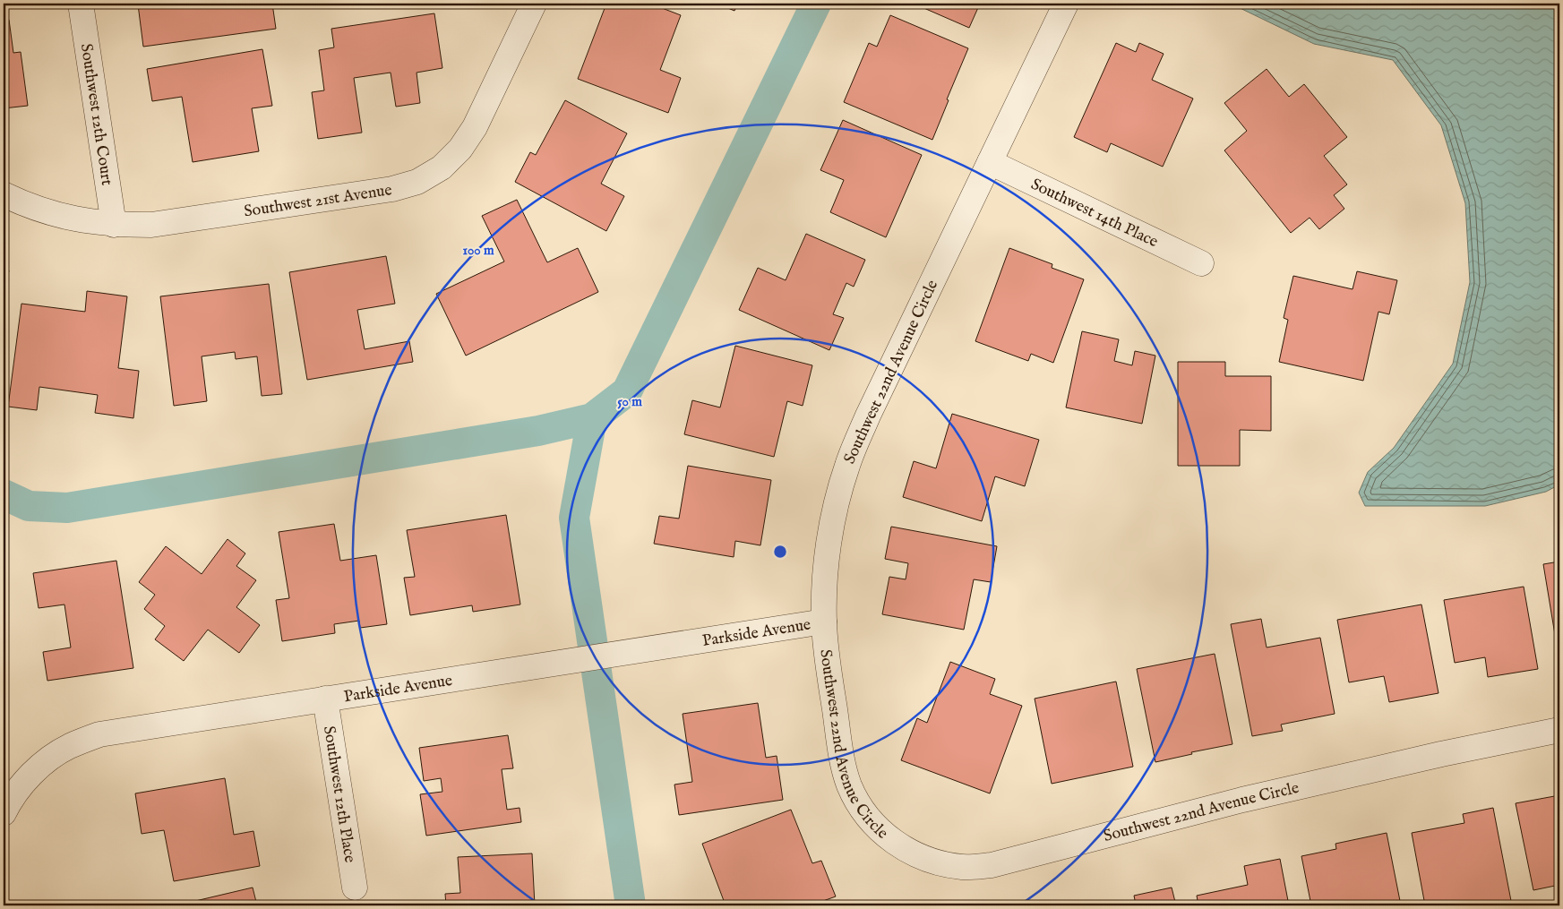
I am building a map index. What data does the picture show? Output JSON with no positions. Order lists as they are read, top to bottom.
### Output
{
  "streets": {
    "street": [
      "Southwest 12th Court",
      "Southwest 21st Avenue",
      "Southwest 14th Place",
      "Southwest 22nd Avenue Circle",
      "Parkside Avenue",
      "Southwest 12th Place"
    ]
  },
  "crossings": [
    ["Southwest 12th Court", "Southwest 21st Avenue"],
    ["Southwest 14th Place", "Southwest 22nd Avenue Circle"],
    ["Southwest 22nd Avenue Circle", "Parkside Avenue"],
    ["Parkside Avenue", "Southwest 12th Place"]
  ],
  "rings": ["100 m", "50 m"]
}
